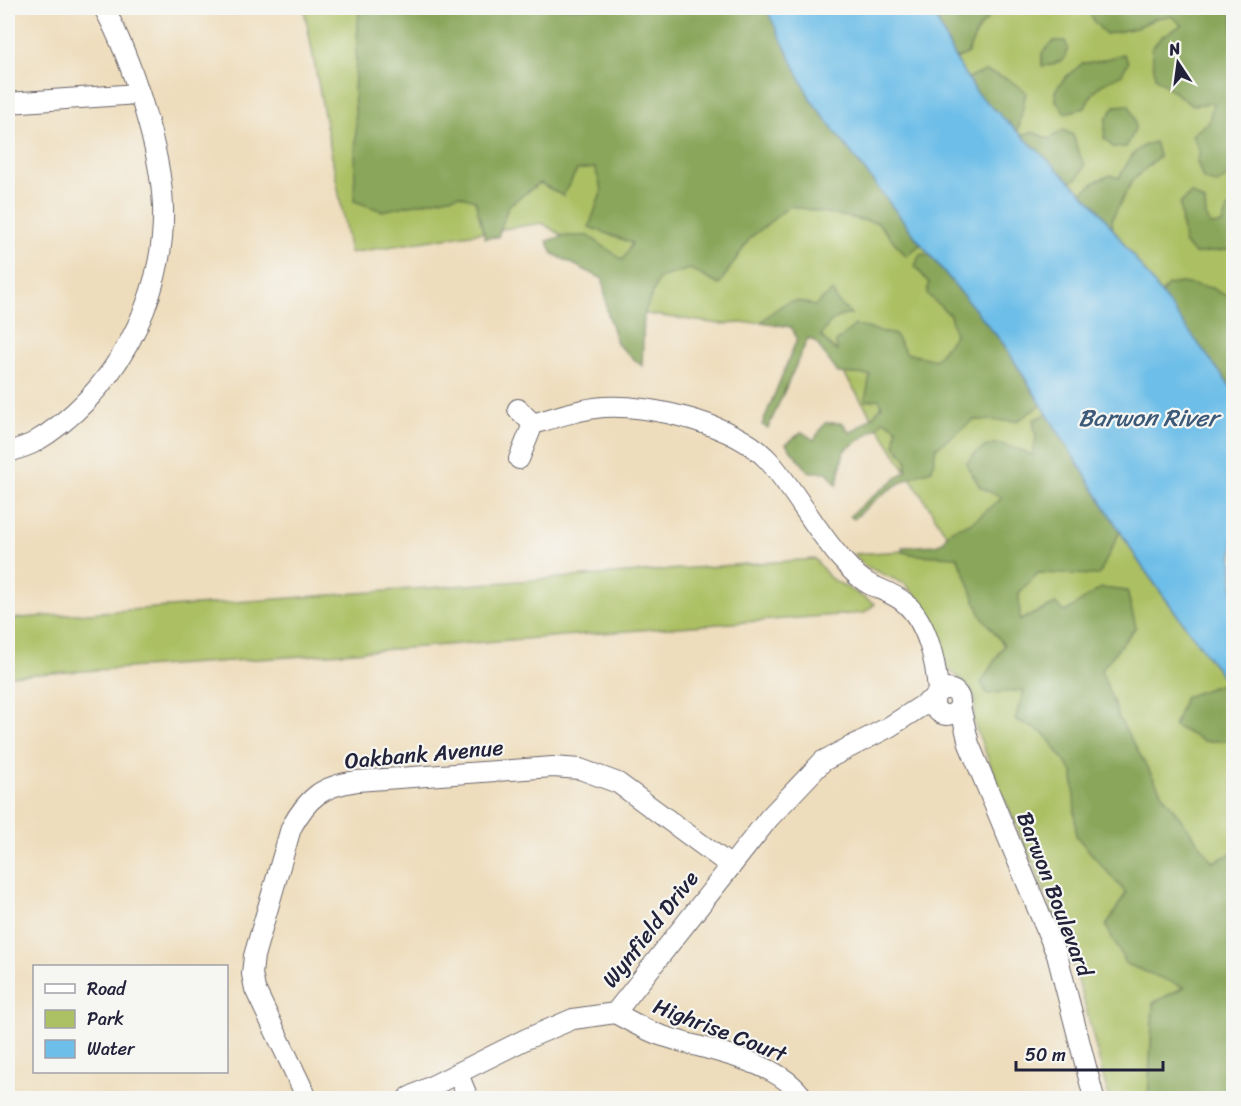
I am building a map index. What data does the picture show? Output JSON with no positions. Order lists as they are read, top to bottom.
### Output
{
  "streets": {
    "street": [
      "Oakbank Avenue",
      "Barwon Boulevard",
      "Wynfield Drive",
      "Highrise Court"
    ]
  },
  "crossings": [
    ["Oakbank Avenue", "Wynfield Drive"],
    ["Barwon Boulevard", "Wynfield Drive"],
    ["Wynfield Drive", "Highrise Court"]
  ],
  "water": ["Barwon River"],
  "legend": ["Road", "Park", "Water"],
  "scale_bar": "50 m",
  "north": "top"
}
